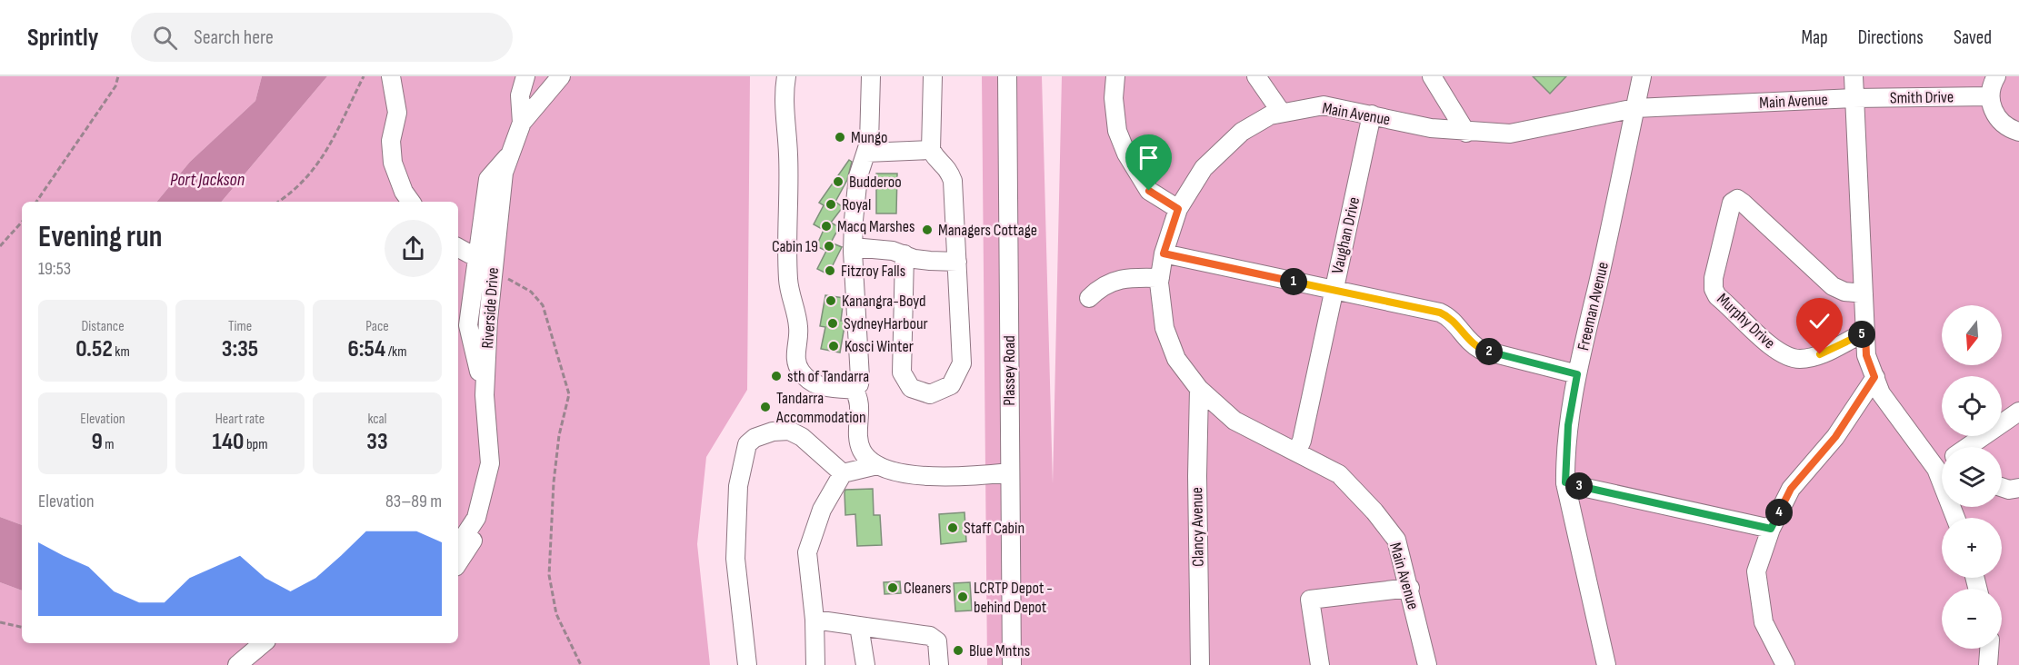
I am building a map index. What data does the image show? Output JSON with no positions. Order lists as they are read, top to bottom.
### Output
{
  "streets": {
    "street": [
      "Smith Drive",
      "Main Avenue",
      "Vaughan Drive",
      "Freeman Avenue",
      "Riverside Drive",
      "Murphy Drive",
      "Plassey Road",
      "Clancy Avenue"
    ]
  },
  "crossings": [
    ["Smith Drive", "Main Avenue"],
    ["Main Avenue", "Vaughan Drive"],
    ["Main Avenue", "Freeman Avenue"],
    ["Main Avenue", "Clancy Avenue"]
  ],
  "water": ["Port Jackson"],
  "places": [
    "Mungo",
    "Budderoo",
    "Royal",
    "Macq Marshes",
    "Managers Cottage",
    "Cabin 19",
    "Fitzroy Falls",
    "Kanangra-Boyd",
    "SydneyHarbour",
    "Kosci Winter",
    "sth of Tandarra",
    "Tandarra Accommodation",
    "Staff Cabin",
    "Cleaners",
    "LCRTP Depot - behind Depot",
    "Blue Mntns"
  ],
  "north": "bottom",
  "page": {
    "header": "Sprintly",
    "search": "Search here",
    "nav": ["Map", "Directions", "Saved"],
    "heading": ["Evening run", "19:53"],
    "pins": [
      "1",
      "5",
      "2",
      "3",
      "4"
    ],
    "stats": [
      ["Distance", "0.52 km"],
      ["Time", "3:35"],
      ["Pace", "6:54 /km"],
      ["Elevation", "9 m"],
      ["Heart rate", "140 bpm"],
      ["kcal", "33"]
    ],
    "map_buttons": ["+", "−"],
    "chart": ["Elevation", "83–89 m"]
  }
}
